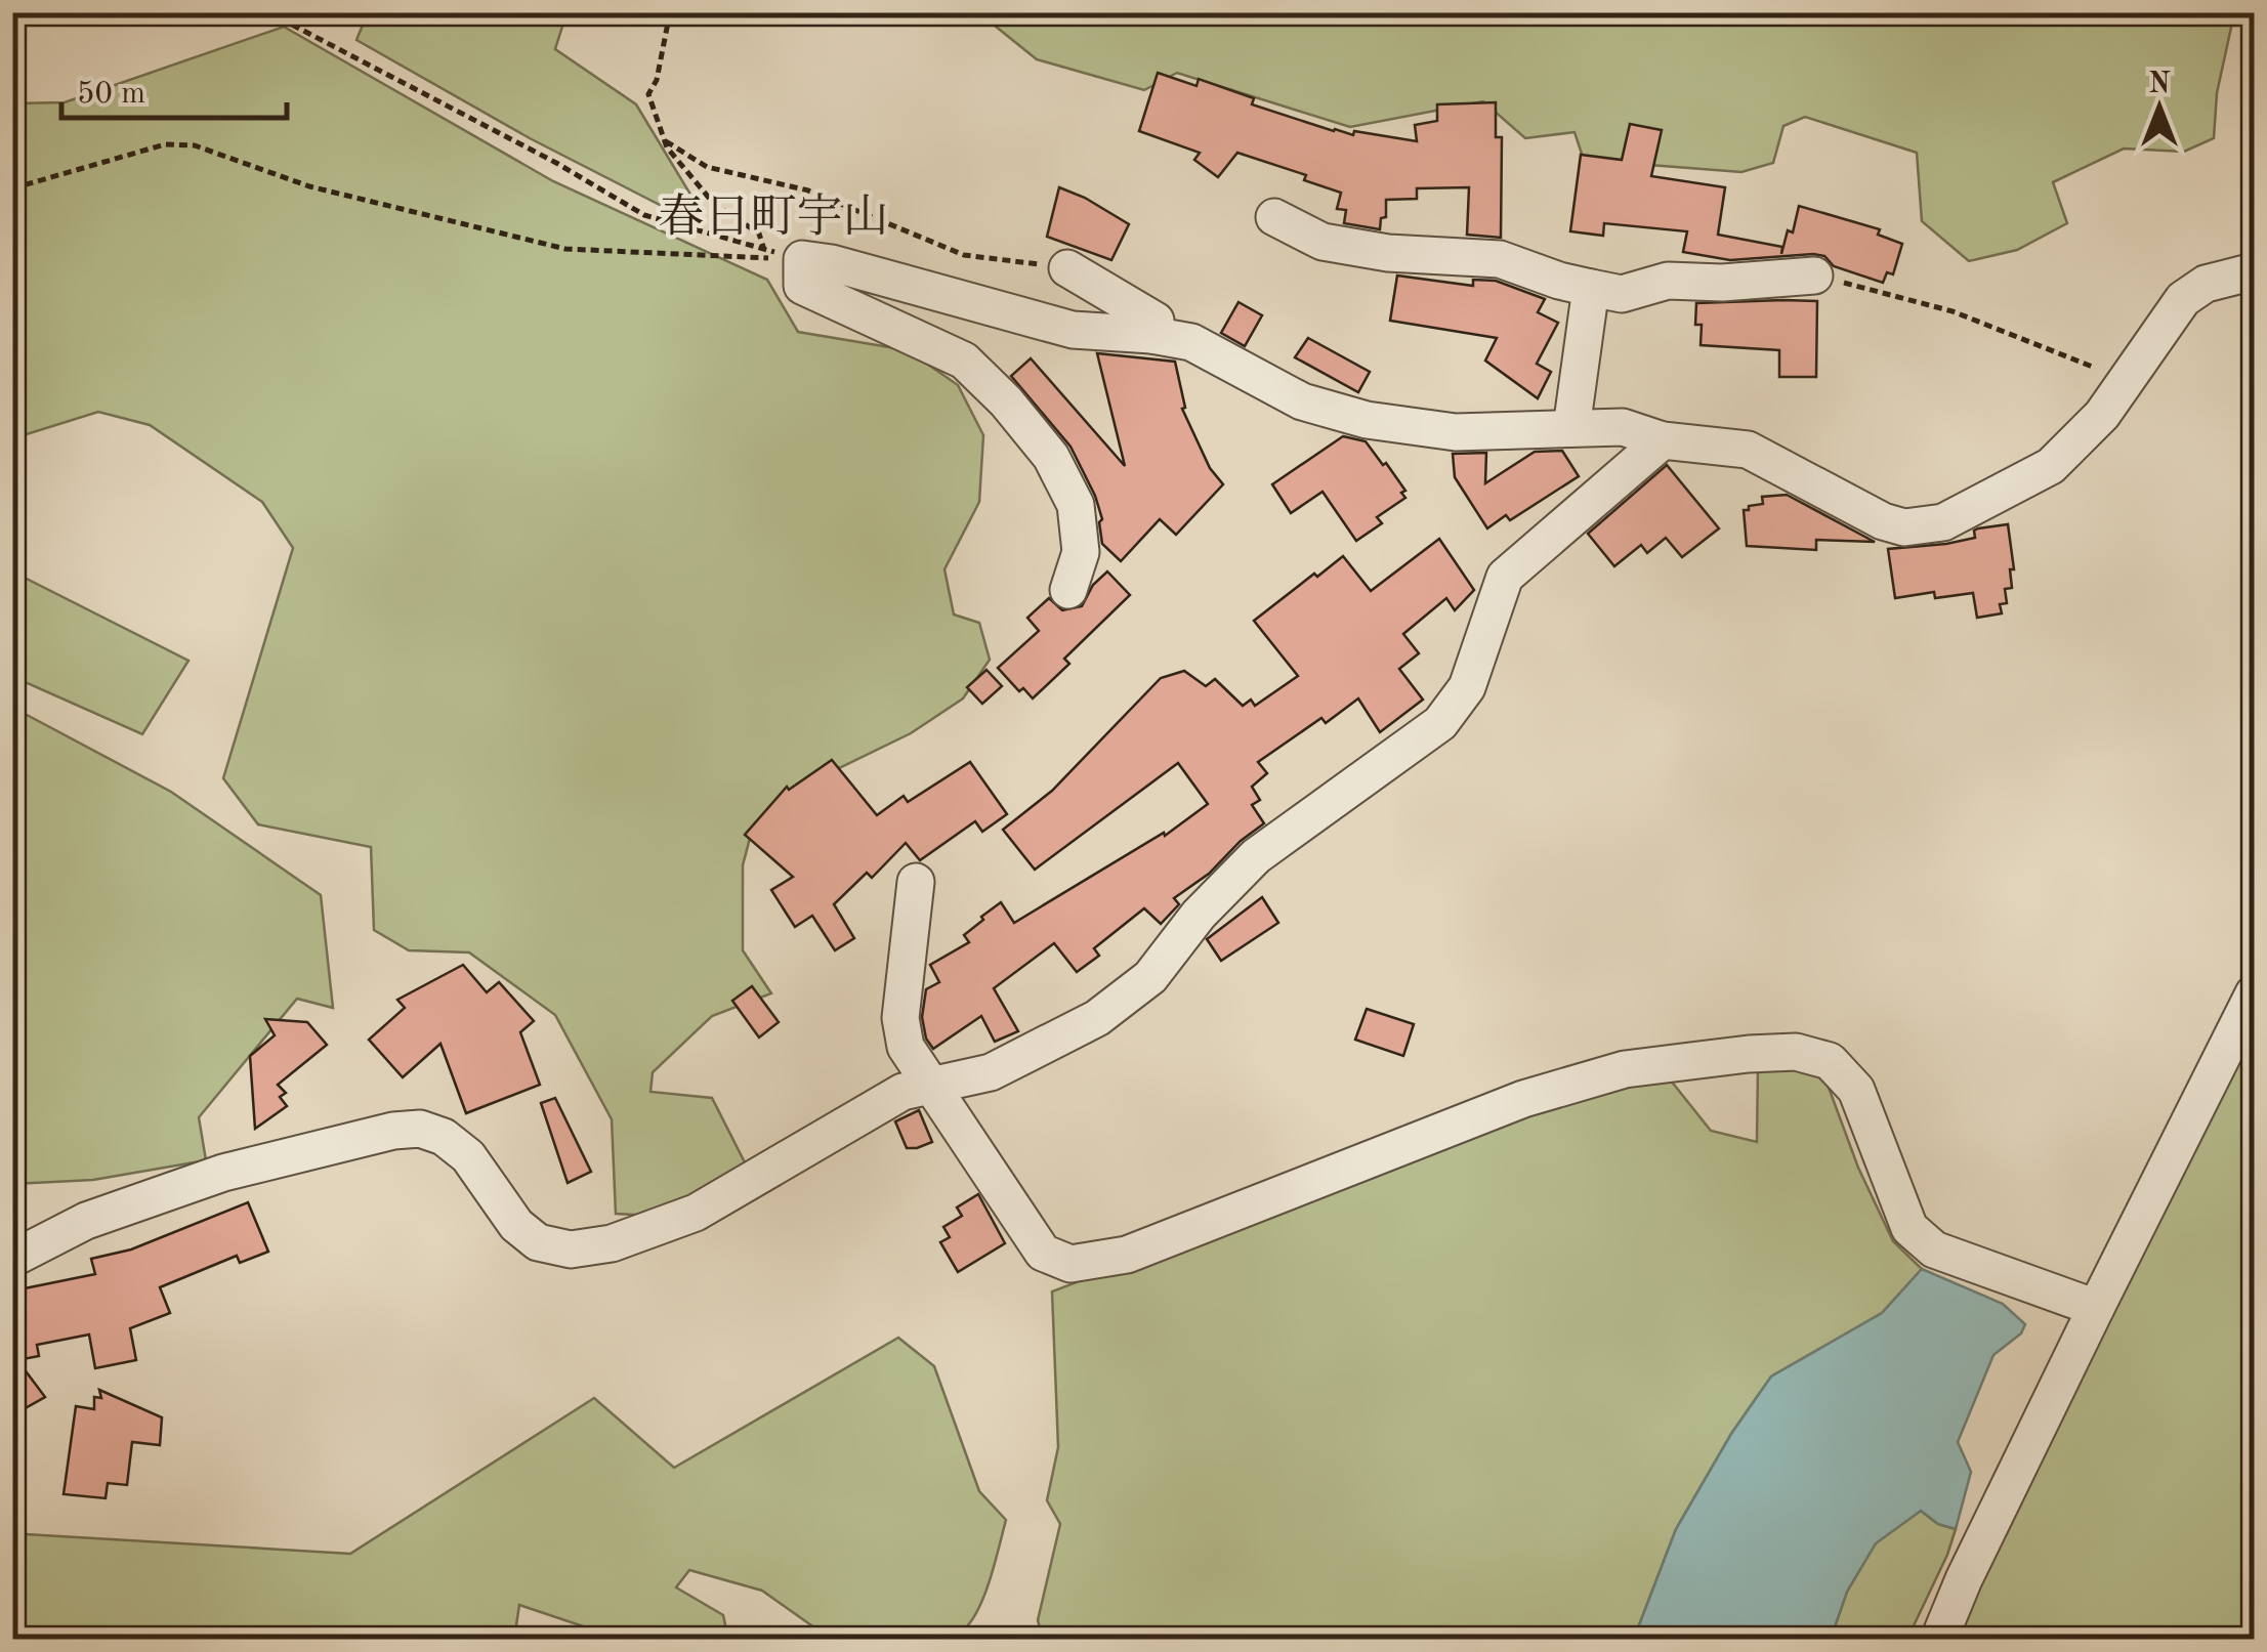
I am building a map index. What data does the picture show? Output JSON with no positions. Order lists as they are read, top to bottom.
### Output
{
  "districts": ["春日町宇山"],
  "scale_bar": "50 m",
  "north": "top"
}
